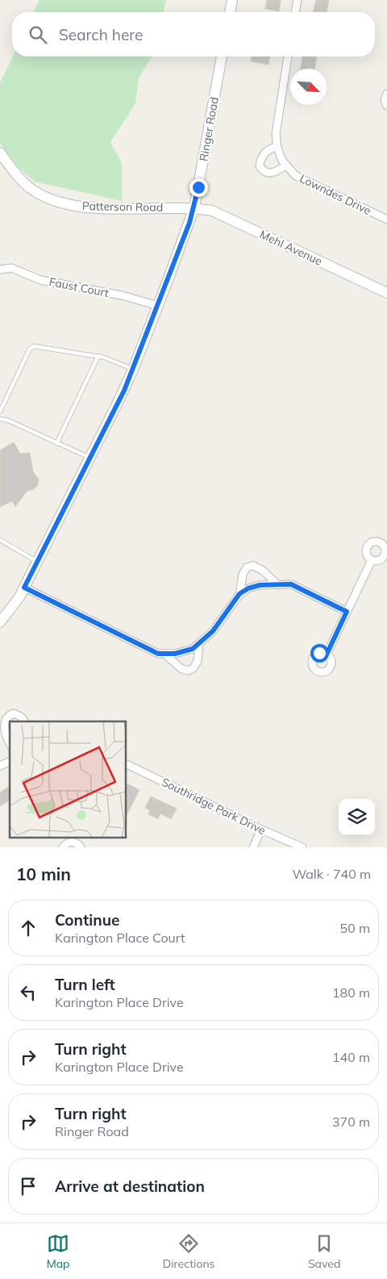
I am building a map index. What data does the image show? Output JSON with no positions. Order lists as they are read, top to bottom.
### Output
{
  "streets": {
    "street": [
      "Ringer Road",
      "Lowndes Drive",
      "Patterson Road",
      "Mehl Avenue",
      "Faust Court",
      "Southridge Park Drive"
    ]
  },
  "crossings": [
    ["Ringer Road", "Patterson Road"],
    ["Ringer Road", "Mehl Avenue"],
    ["Ringer Road", "Faust Court"],
    ["Patterson Road", "Mehl Avenue"]
  ],
  "north": "bottom right",
  "page": {
    "search": "Search here",
    "heading": ["10 min", "Walk · 740 m"],
    "list": [
      ["Continue", "Karington Place Court", "50 m"],
      ["Turn left", "Karington Place Drive", "180 m"],
      ["Turn right", "Karington Place Drive", "140 m"],
      ["Turn right", "Ringer Road", "370 m"],
      "Arrive at destination"
    ],
    "nav": ["Map", "Directions", "Saved"]
  }
}
